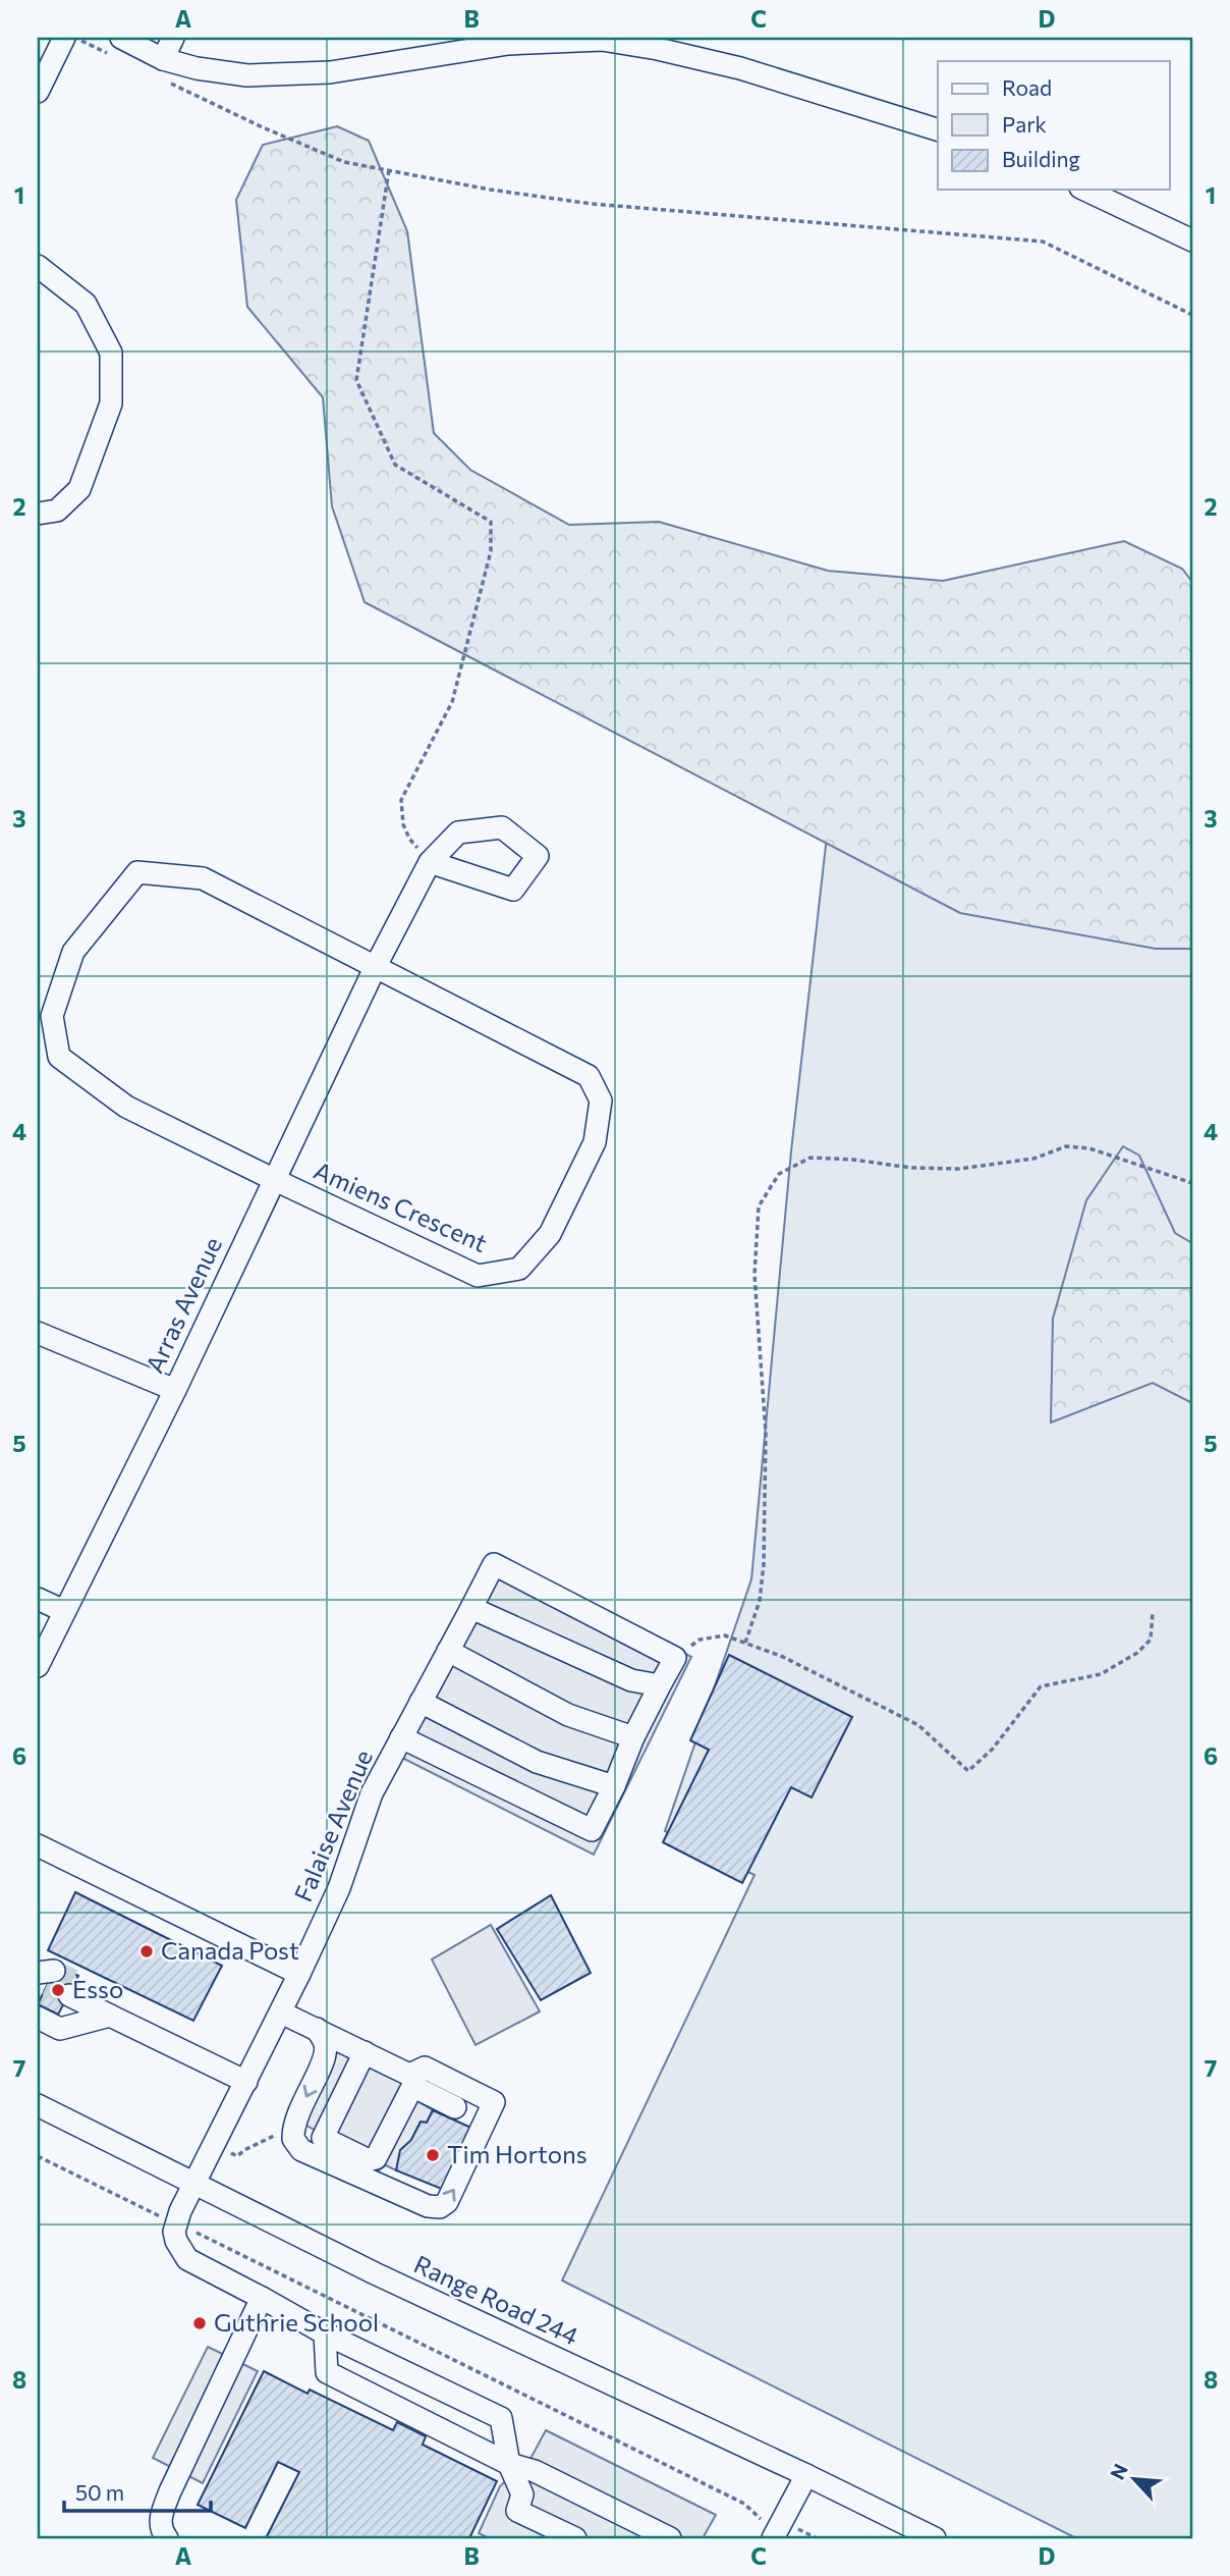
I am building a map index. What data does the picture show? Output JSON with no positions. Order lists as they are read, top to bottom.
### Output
{
  "streets": {
    "street": [
      "Amiens Crescent",
      "Arras Avenue",
      "Falaise Avenue",
      "Range Road 244"
    ]
  },
  "crossings": [
    ["Amiens Crescent", "Arras Avenue"],
    ["Falaise Avenue", "Range Road 244"]
  ],
  "places": [
    "Canada Post",
    "Esso",
    "Tim Hortons",
    "Guthrie School"
  ],
  "legend": ["Road", "Park", "Building"],
  "scale_bar": "50 m",
  "north": "top left",
  "grid": {
    "columns": [
      "A",
      "B",
      "C",
      "D"
    ],
    "rows": [
      "1",
      "2",
      "3",
      "4",
      "5",
      "6",
      "7",
      "8"
    ]
  }
}
